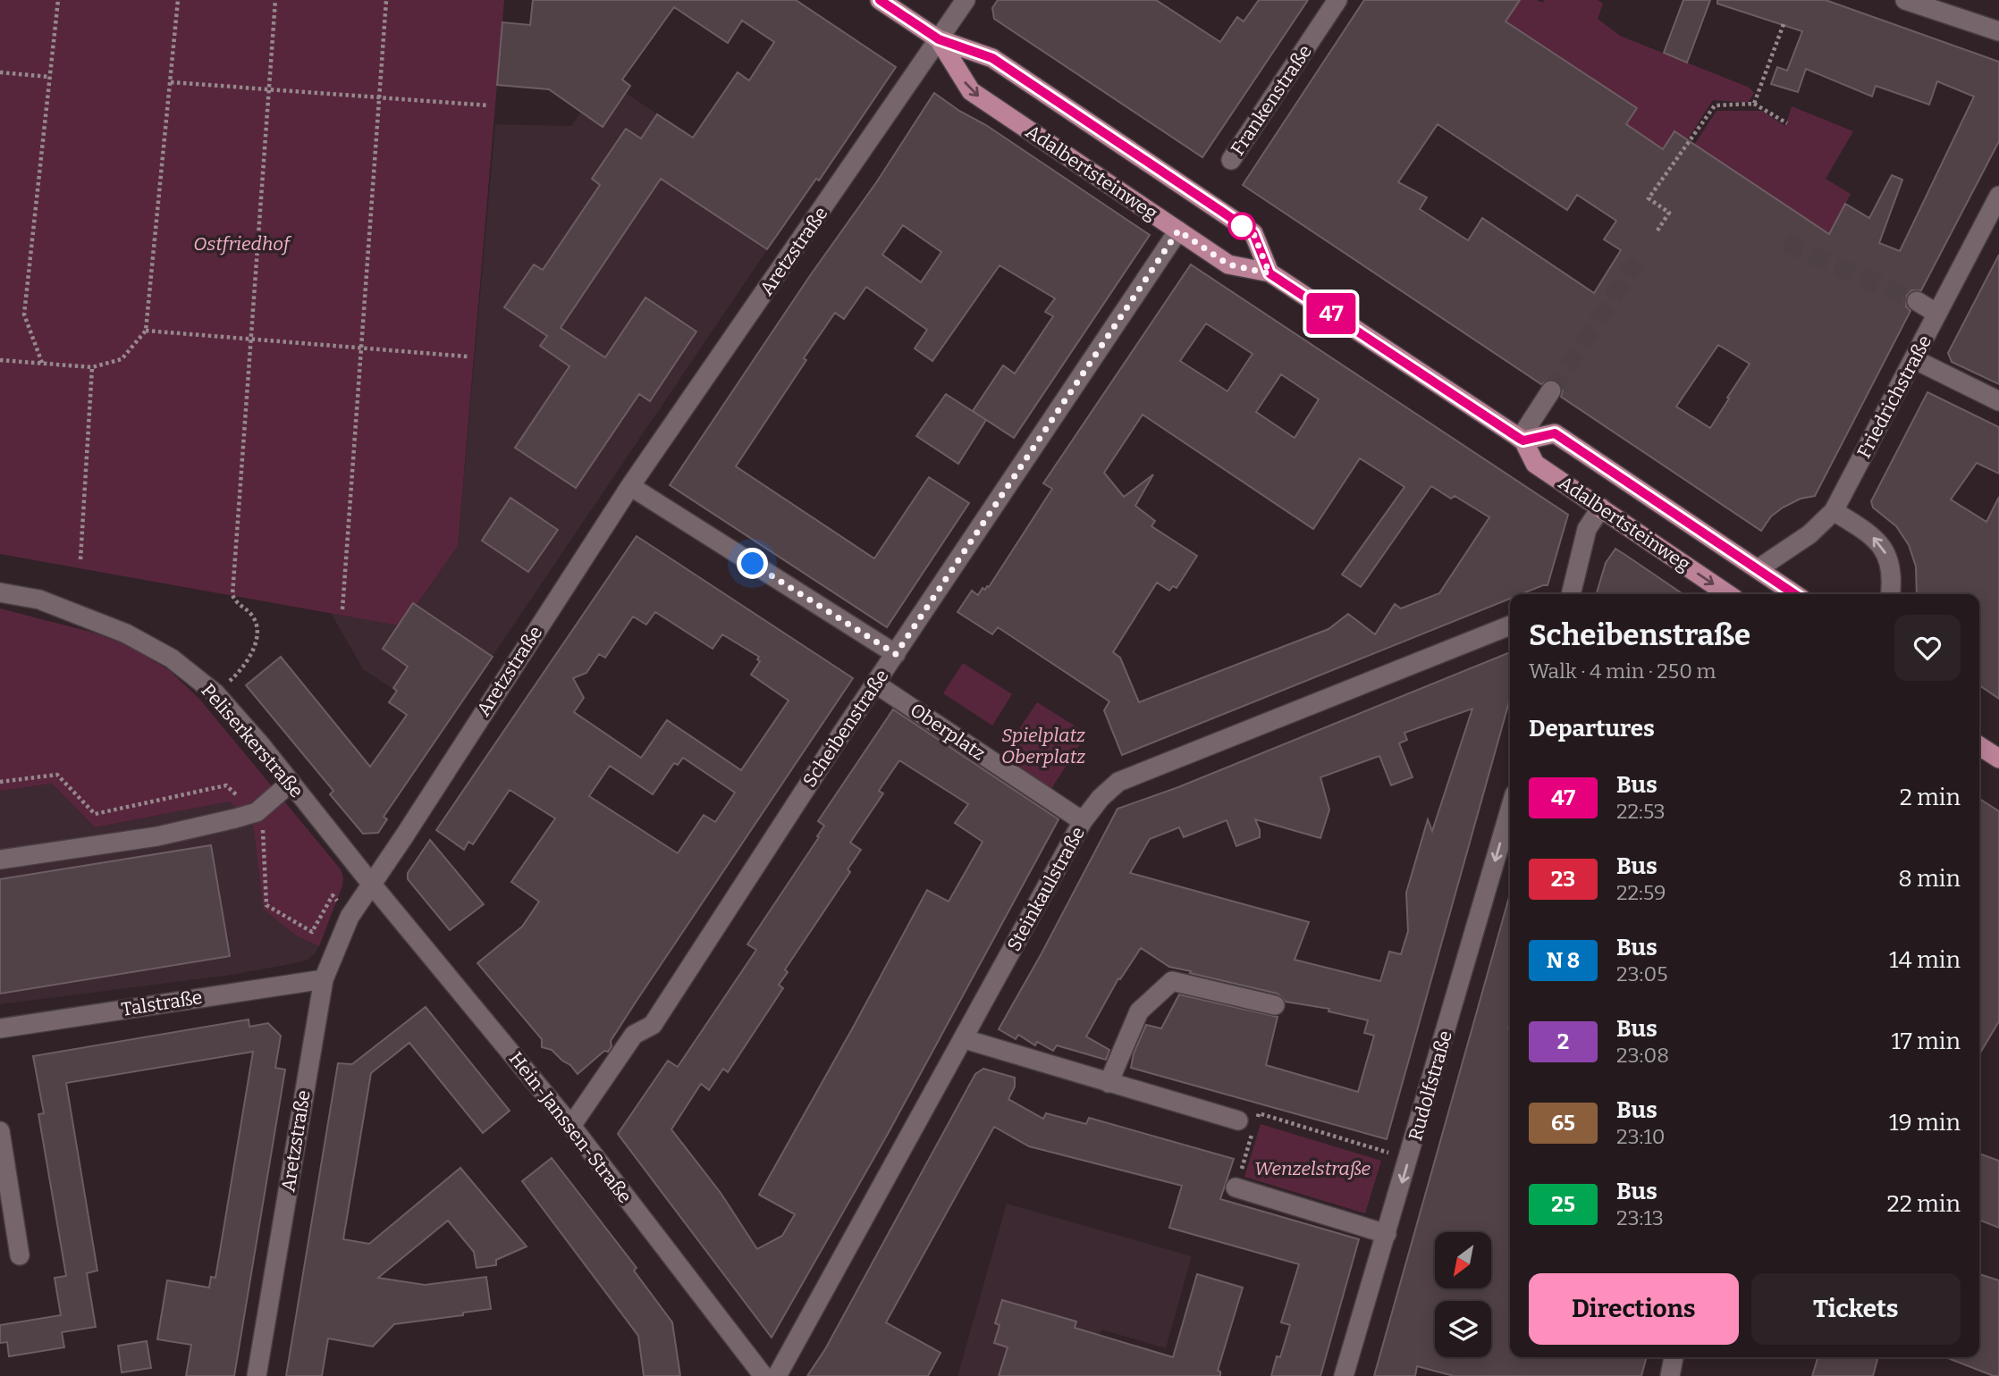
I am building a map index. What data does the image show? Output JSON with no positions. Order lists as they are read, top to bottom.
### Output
{
  "streets": {
    "main road": ["Adalbertsteinweg"],
    "street": [
      "Frankenstraße",
      "Aretzstraße",
      "Friedrichstraße",
      "Scheibenstraße",
      "Oberplatz",
      "Peliserkerstraße",
      "Steinkaulstraße",
      "Talstraße",
      "Rudolfstraße",
      "Hein-Janssen-Straße"
    ]
  },
  "crossings": [
    ["Adalbertsteinweg", "Aretzstraße"],
    ["Adalbertsteinweg", "Friedrichstraße"],
    ["Adalbertsteinweg", "Scheibenstraße"],
    ["Aretzstraße", "Peliserkerstraße"],
    ["Aretzstraße", "Talstraße"],
    ["Aretzstraße", "Hein-Janssen-Straße"],
    ["Scheibenstraße", "Oberplatz"],
    ["Scheibenstraße", "Hein-Janssen-Straße"],
    ["Oberplatz", "Steinkaulstraße"],
    ["Peliserkerstraße", "Hein-Janssen-Straße"]
  ],
  "one_way": ["Rudolfstraße"],
  "parks": ["Ostfriedhof", "Spielplatz Oberplatz", "Wenzelstraße"],
  "lines": ["bus line 47"],
  "north": "bottom left",
  "page": {
    "on_map": "47",
    "heading": [
      ["Scheibenstraße", "Walk · 4 min · 250 m"],
      "Departures"
    ],
    "list": [
      {
        "mark": "47",
        "name": "Bus",
        "note": "22:53",
        "value": "2 min"
      },
      {
        "mark": "23",
        "name": "Bus",
        "note": "22:59",
        "value": "8 min"
      },
      {
        "mark": "N 8",
        "name": "Bus",
        "note": "23:05",
        "value": "14 min"
      },
      {
        "mark": "2",
        "name": "Bus",
        "note": "23:08",
        "value": "17 min"
      },
      {
        "mark": "65",
        "name": "Bus",
        "note": "23:10",
        "value": "19 min"
      },
      {
        "mark": "25",
        "name": "Bus",
        "note": "23:13",
        "value": "22 min"
      }
    ],
    "buttons": ["Directions", "Tickets"]
  }
}
